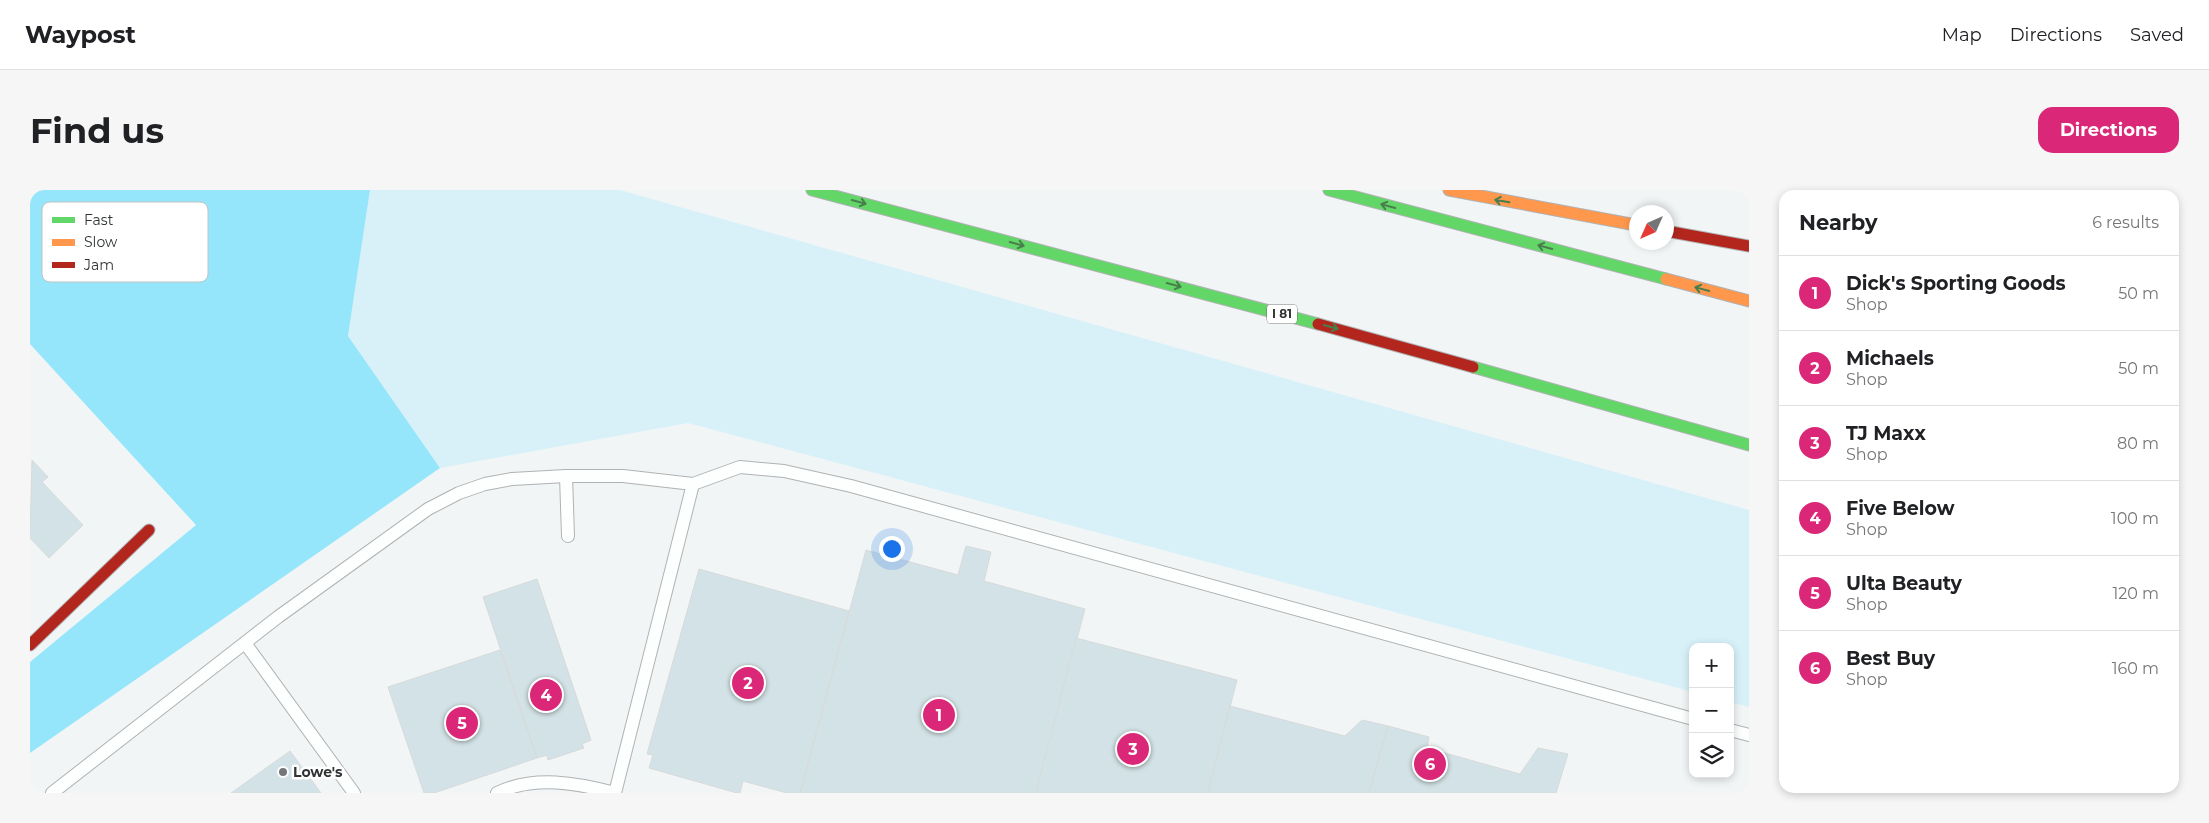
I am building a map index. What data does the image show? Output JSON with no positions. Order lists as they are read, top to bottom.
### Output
{
  "streets": {
    "main road": ["I 81"]
  },
  "places": ["Lowe's"],
  "legend": ["Fast", "Slow", "Jam"],
  "north": "bottom left",
  "page": {
    "header": "Waypost",
    "nav": ["Map", "Directions", "Saved"],
    "buttons": "Directions",
    "title": "Find us",
    "heading": ["Nearby", "6 results"],
    "list": [
      {
        "mark": "1",
        "name": "Dick's Sporting Goods",
        "note": "Shop",
        "value": "50 m"
      },
      {
        "mark": "2",
        "name": "Michaels",
        "note": "Shop",
        "value": "50 m"
      },
      {
        "mark": "3",
        "name": "TJ Maxx",
        "note": "Shop",
        "value": "80 m"
      },
      {
        "mark": "4",
        "name": "Five Below",
        "note": "Shop",
        "value": "100 m"
      },
      {
        "mark": "5",
        "name": "Ulta Beauty",
        "note": "Shop",
        "value": "120 m"
      },
      {
        "mark": "6",
        "name": "Best Buy",
        "note": "Shop",
        "value": "160 m"
      }
    ],
    "map_buttons": ["+", "−"],
    "pins": [
      "2",
      "4",
      "1",
      "5",
      "3",
      "6"
    ]
  }
}
